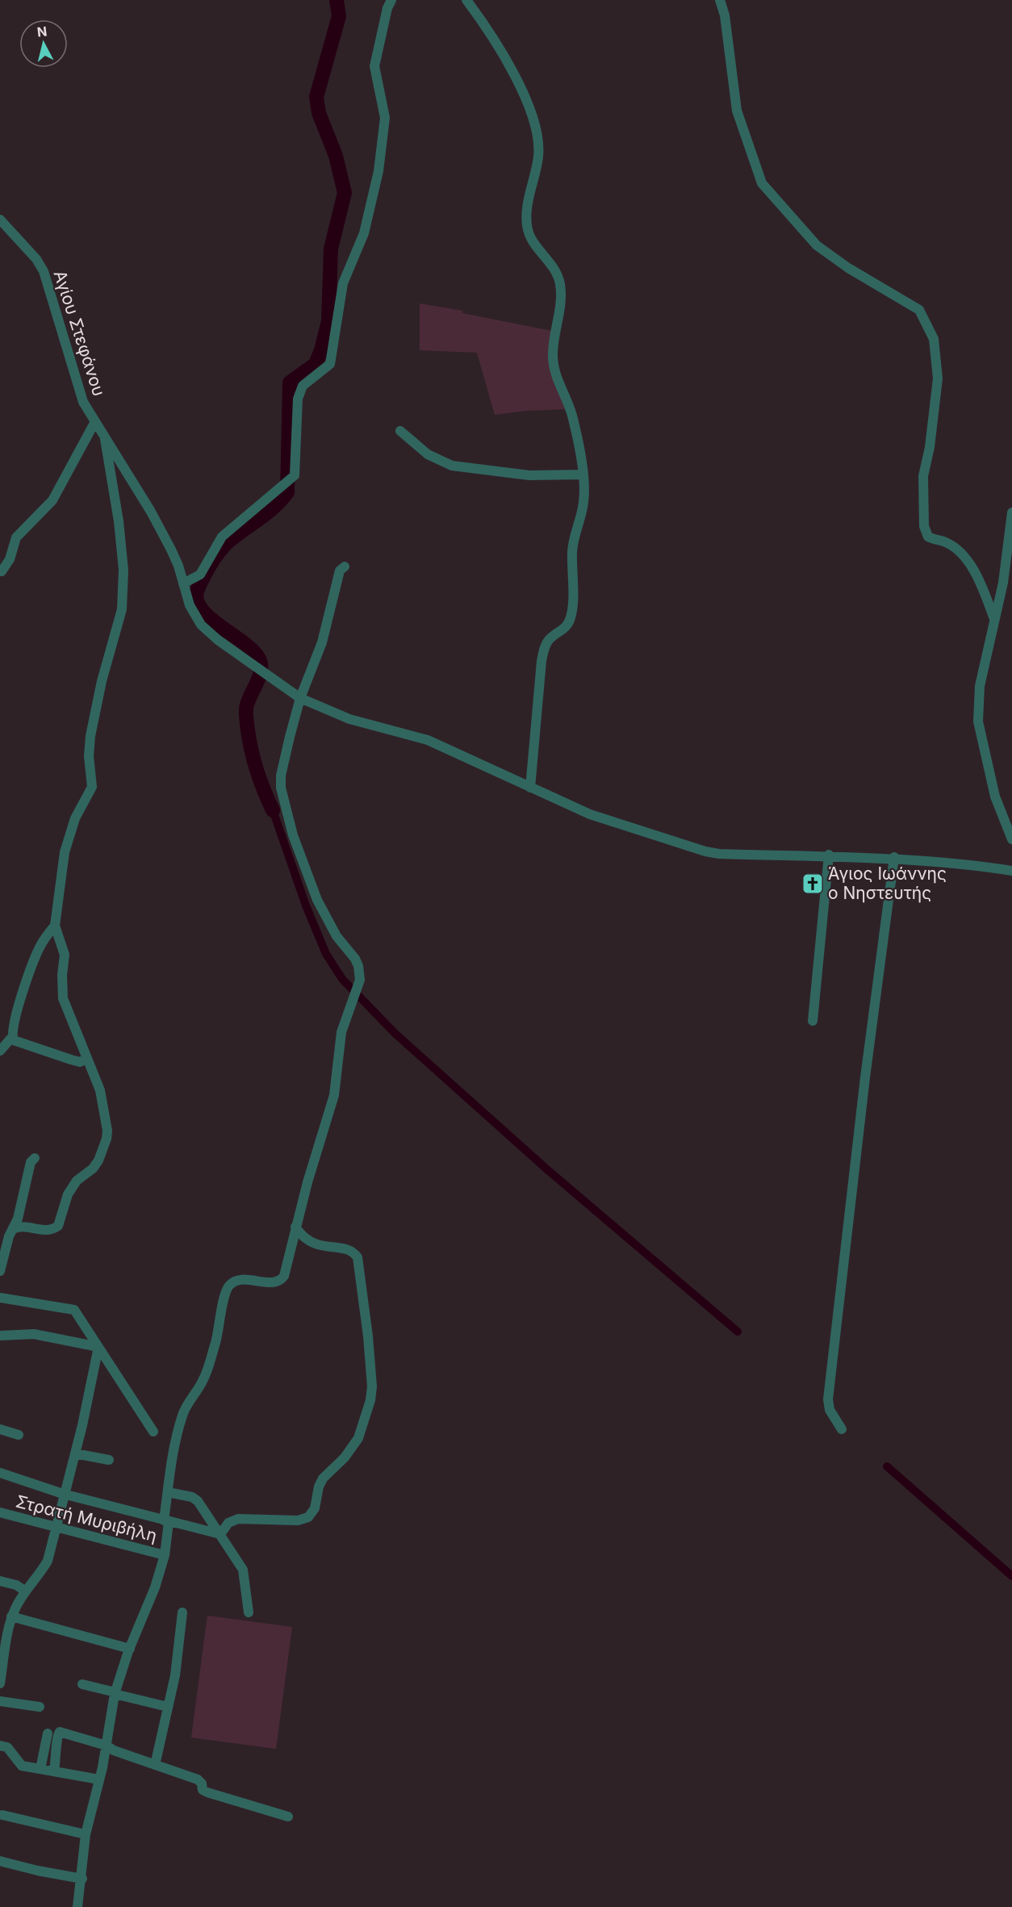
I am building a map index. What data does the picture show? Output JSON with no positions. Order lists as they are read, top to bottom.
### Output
{
  "streets": {
    "street": ["Αγίου Στεφάνου", "Στρατή Μυριβήλη"]
  },
  "places": {
    "church": ["Άγιος Ιωάννης ο Νηστευτής"]
  },
  "north": "top"
}
